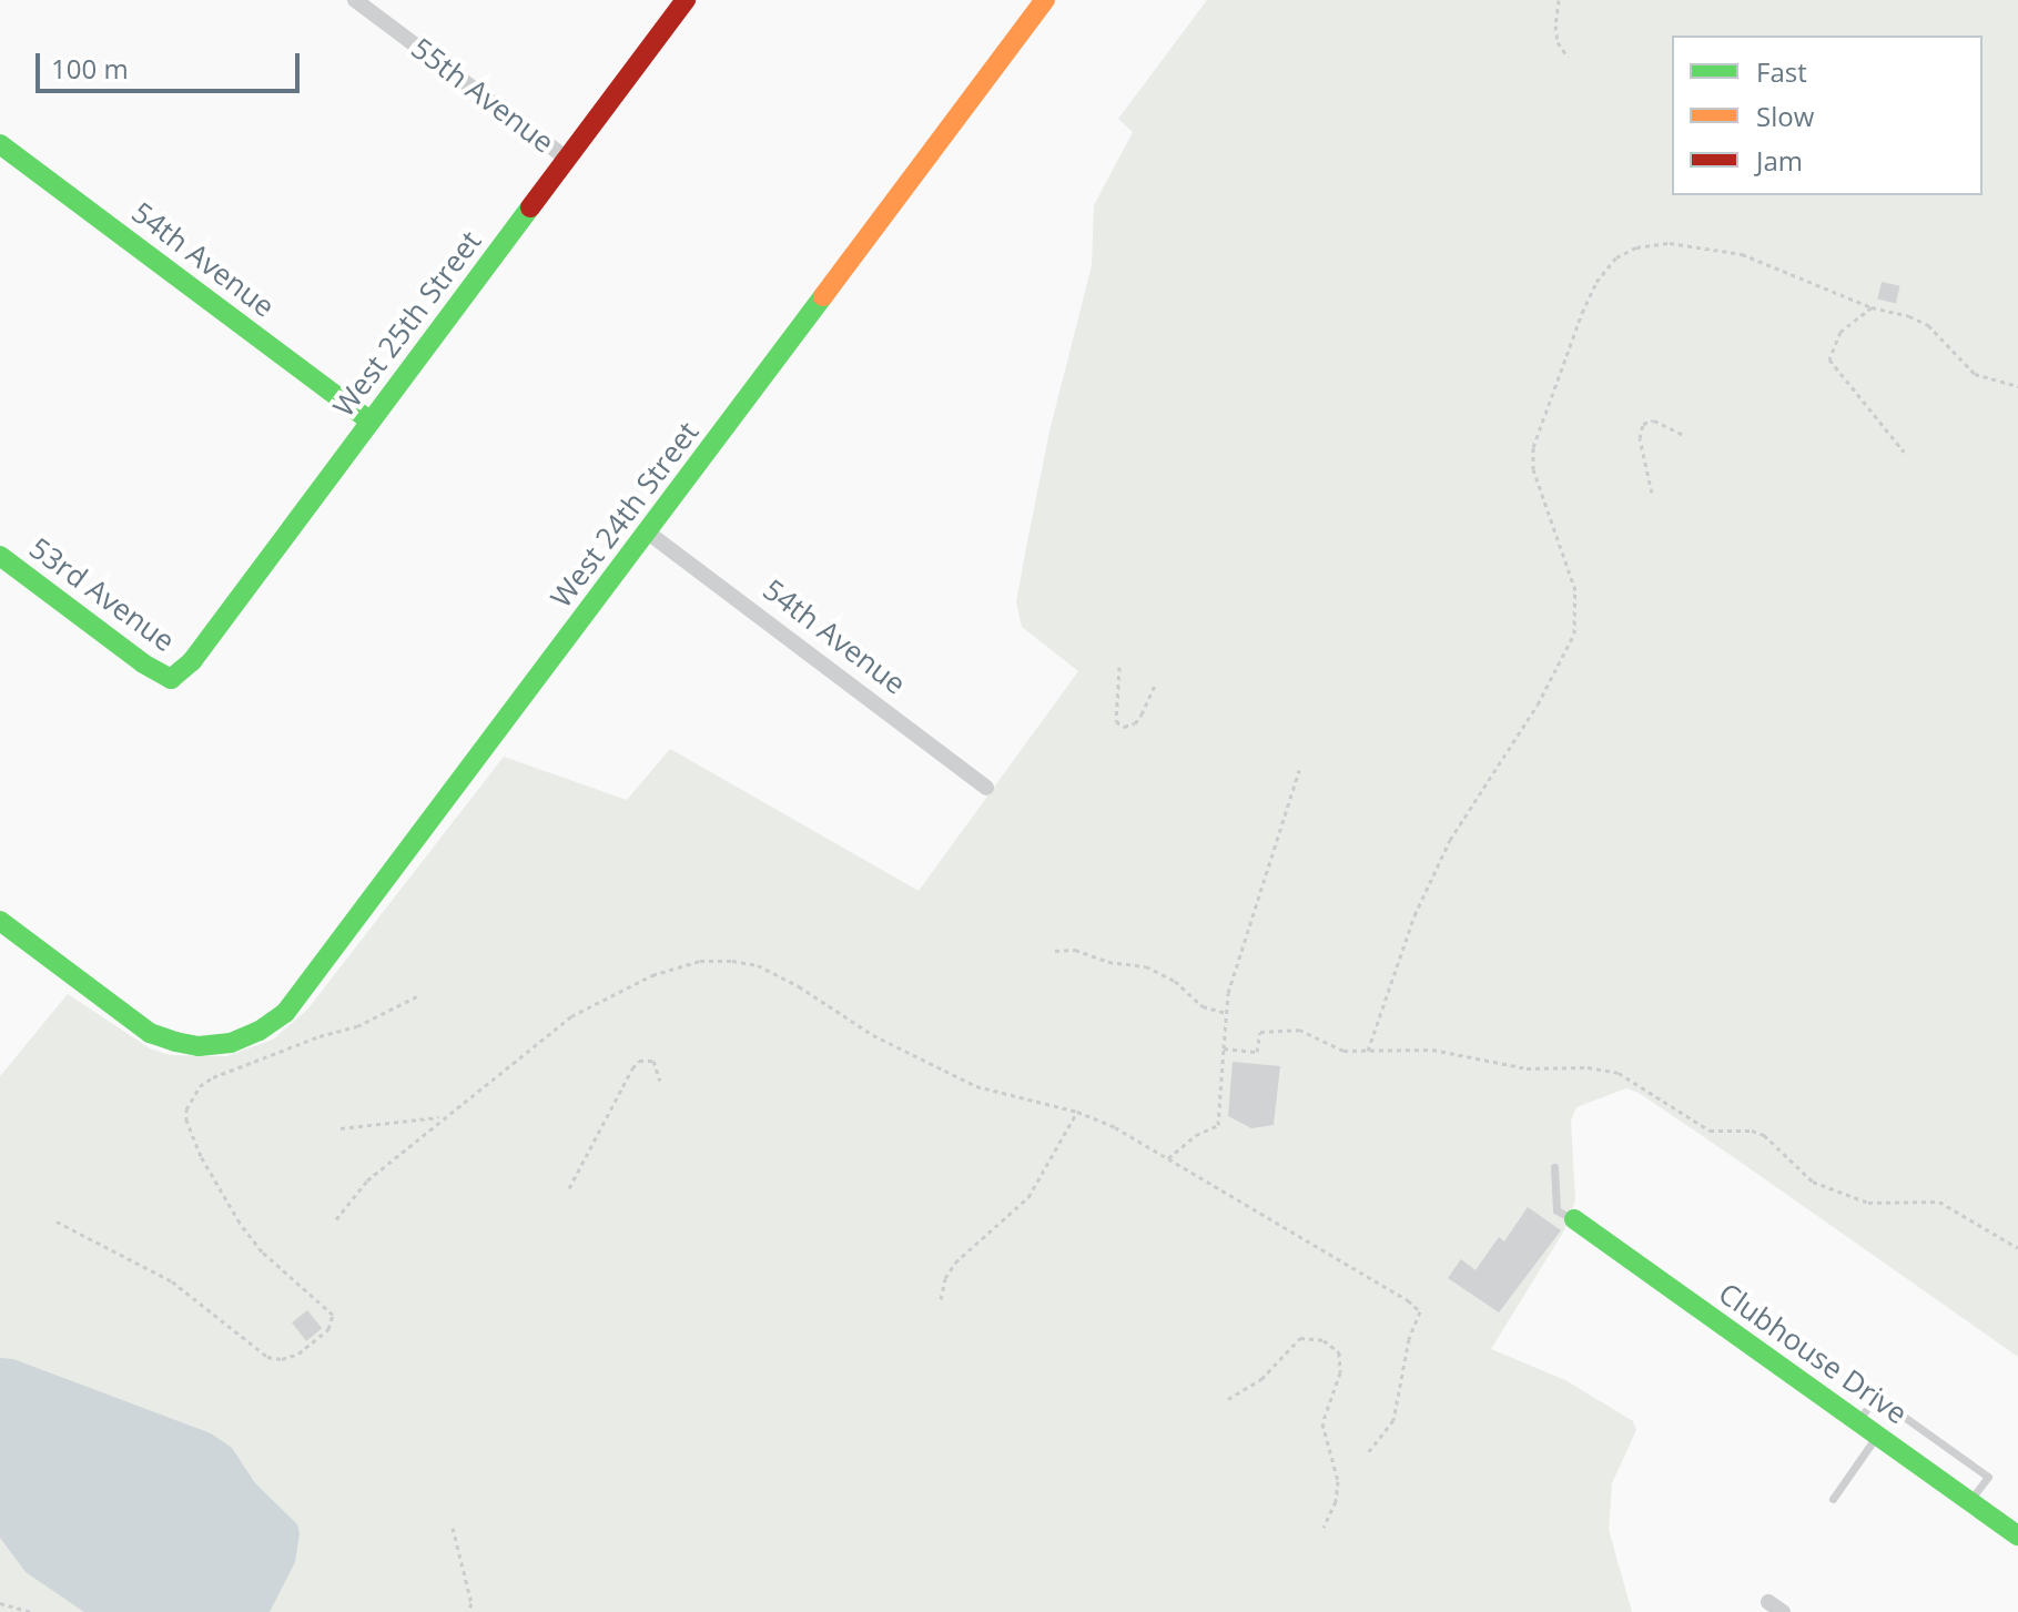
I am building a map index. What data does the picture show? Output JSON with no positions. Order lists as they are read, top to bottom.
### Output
{
  "streets": {
    "street": [
      "55th Avenue",
      "54th Avenue",
      "West 25th Street",
      "West 24th Street",
      "53rd Avenue",
      "Clubhouse Drive"
    ]
  },
  "crossings": [
    ["55th Avenue", "West 25th Street"],
    ["54th Avenue", "West 25th Street"],
    ["54th Avenue", "West 24th Street"],
    ["West 25th Street", "53rd Avenue"]
  ],
  "legend": ["Fast", "Slow", "Jam"],
  "scale_bar": "100 m"
}
